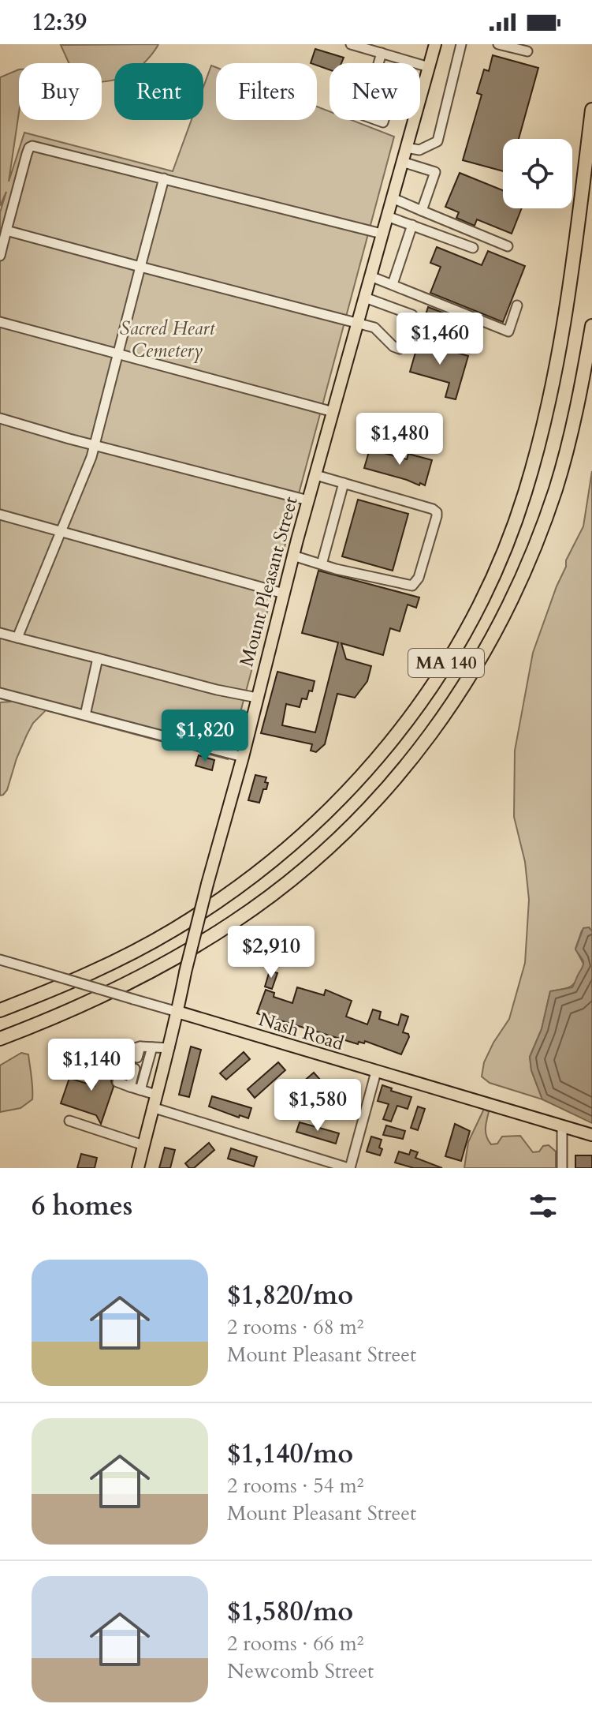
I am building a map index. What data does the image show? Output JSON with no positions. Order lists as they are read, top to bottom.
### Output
{
  "streets": {
    "highway": ["MA 140"],
    "main road": ["Mount Pleasant Street", "Nash Road"]
  },
  "crossings": [
    ["Mount Pleasant Street", "Nash Road"]
  ],
  "parks": ["Sacred Heart Cemetery"],
  "page": {
    "status": "12:39",
    "chip": [
      "Buy",
      "Rent",
      "Filters",
      "New"
    ],
    "price": [
      "$1,460",
      "$1,480",
      "$1,820",
      "$2,910",
      "$1,140",
      "$1,580"
    ],
    "heading": "6 homes",
    "list": [
      {
        "name": "$1,820/mo",
        "note": "2 rooms · 68 m² · Mount Pleasant Street"
      },
      {
        "name": "$1,140/mo",
        "note": "2 rooms · 54 m² · Mount Pleasant Street"
      },
      {
        "name": "$1,580/mo",
        "note": "2 rooms · 66 m² · Newcomb Street"
      }
    ]
  }
}
